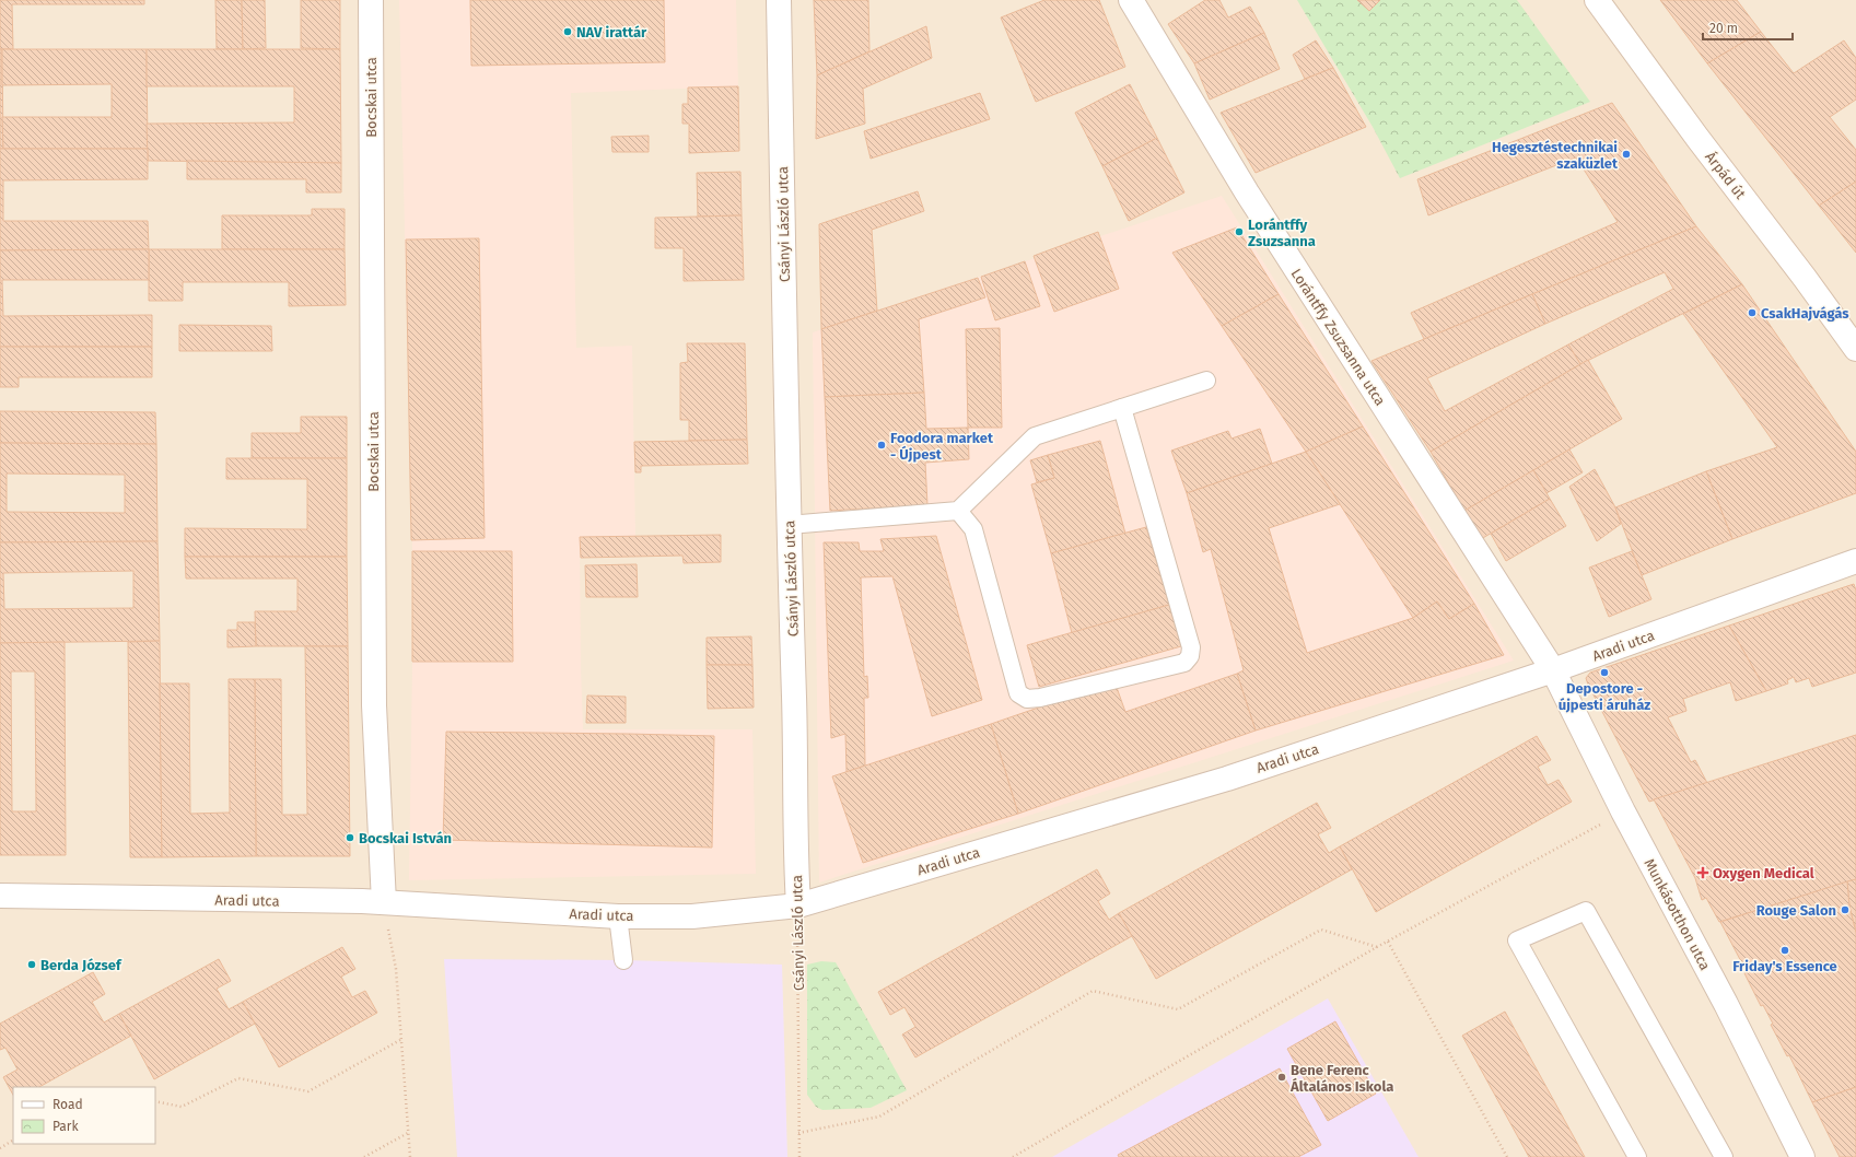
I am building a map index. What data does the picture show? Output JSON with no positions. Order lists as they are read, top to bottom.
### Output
{
  "streets": {
    "street": [
      "Bocskai utca",
      "Árpád út",
      "Csányi László utca",
      "Lorántffy Zsuzsanna utca",
      "Aradi utca",
      "Munkásotthon utca"
    ]
  },
  "crossings": [
    ["Bocskai utca", "Aradi utca"],
    ["Csányi László utca", "Aradi utca"],
    ["Lorántffy Zsuzsanna utca", "Aradi utca"],
    ["Lorántffy Zsuzsanna utca", "Munkásotthon utca"],
    ["Aradi utca", "Munkásotthon utca"]
  ],
  "places": {
    "other": [
      "NAV irattár",
      "Hegesztéstechnikai szaküzlet",
      "Lorántffy Zsuzsanna",
      "CsakHajvágás",
      "Foodora market - Újpest",
      "Depostore - újpesti áruház",
      "Bocskai István",
      "Rouge Salon",
      "Friday's Essence",
      "Berda József",
      "Bene Ferenc Általános Iskola"
    ],
    "health": ["Oxygen Medical"]
  },
  "legend": ["Road", "Park"],
  "scale_bar": "20 m"
}
